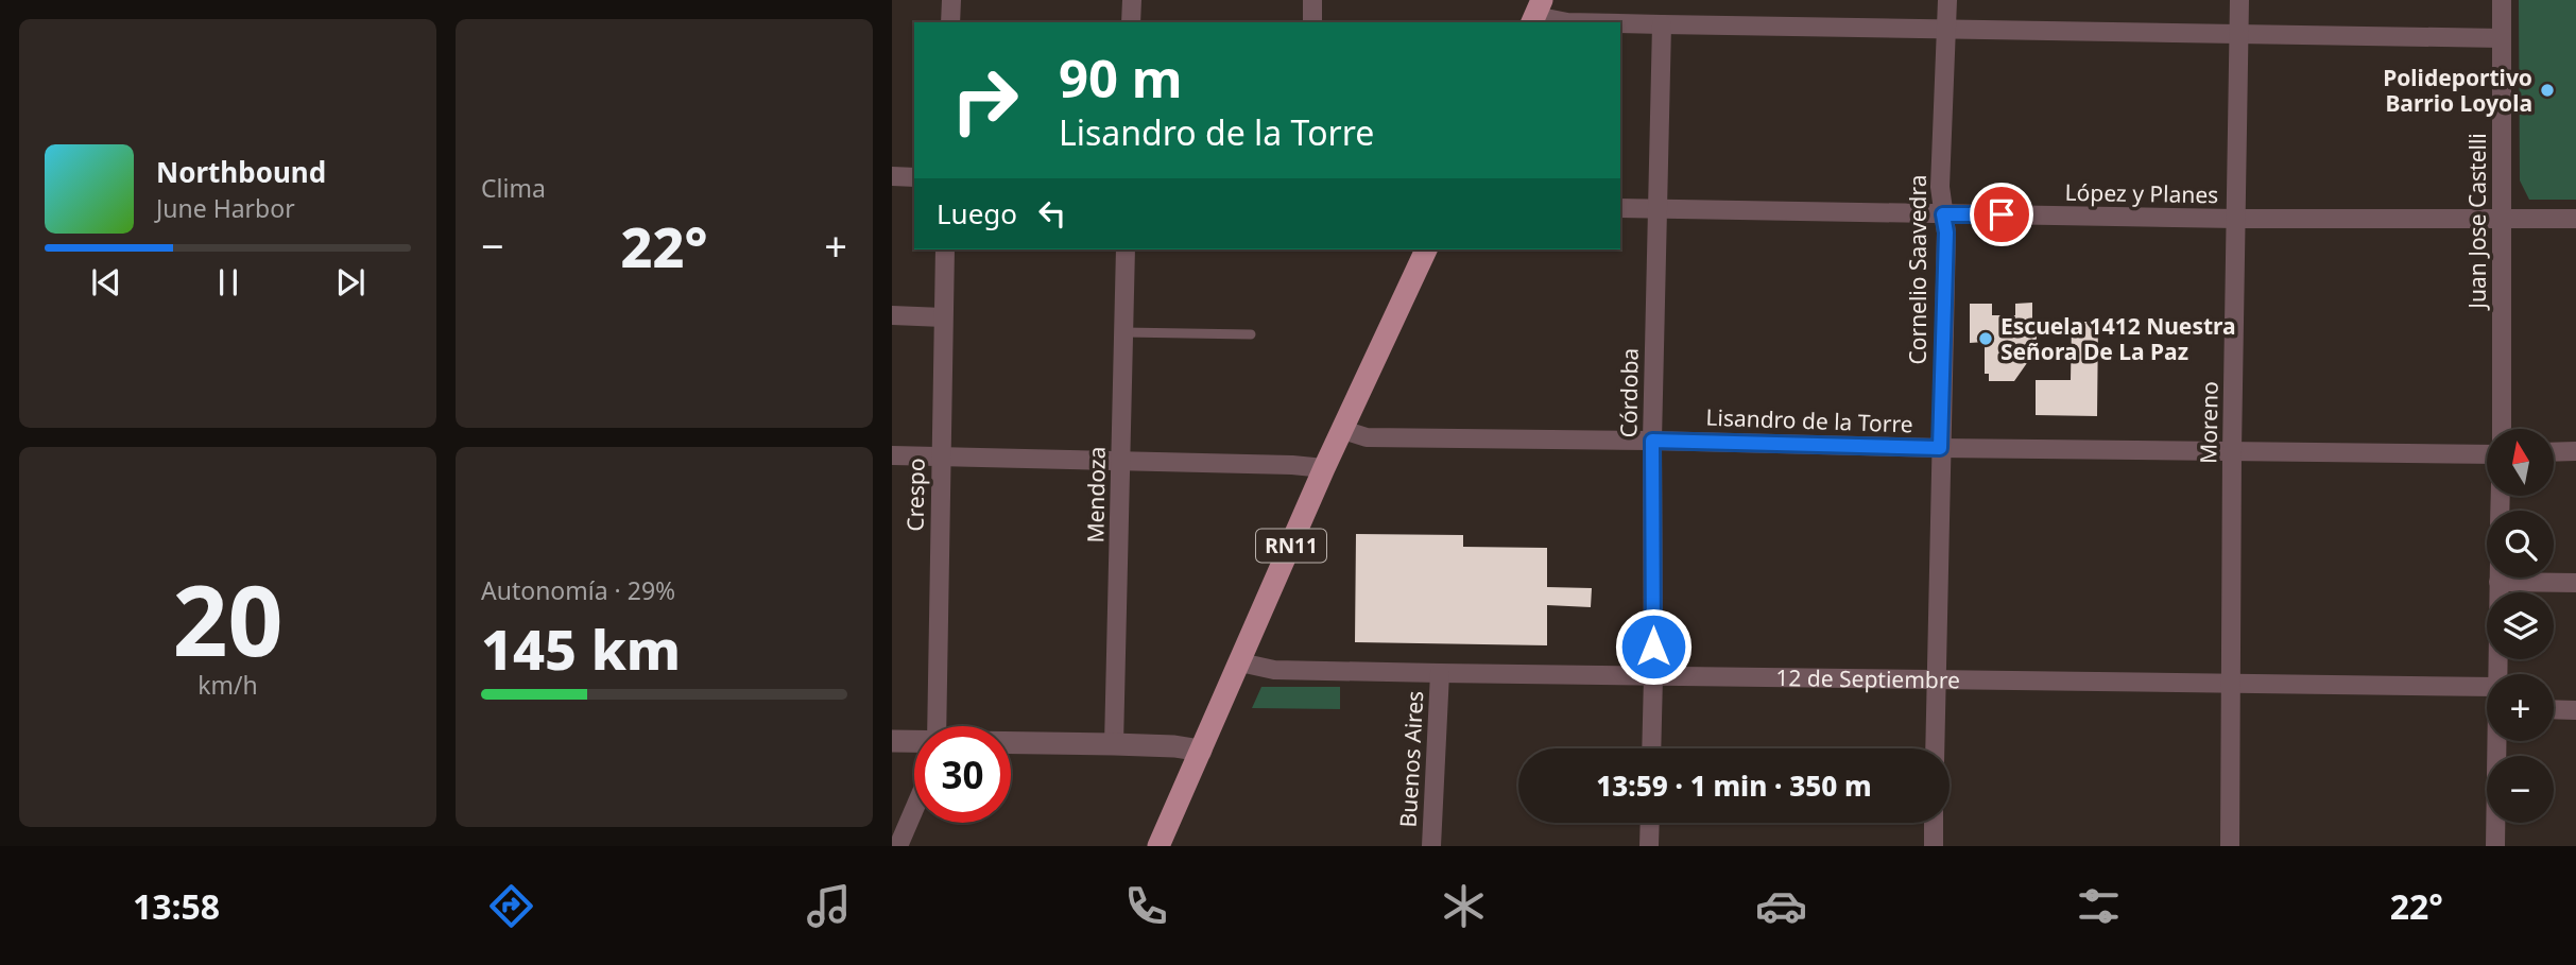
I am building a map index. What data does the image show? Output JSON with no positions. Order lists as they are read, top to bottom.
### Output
{
  "streets": {
    "main road": ["RN11"],
    "street": [
      "López y Planes",
      "Juan Jose Castelli",
      "Cornelio Saavedra",
      "Córdoba",
      "Lisandro de la Torre",
      "Moreno",
      "Crespo",
      "Mendoza",
      "12 de Septiembre",
      "Buenos Aires"
    ]
  },
  "crossings": [
    ["López y Planes", "Juan Jose Castelli"],
    ["López y Planes", "Cornelio Saavedra"],
    ["López y Planes", "Córdoba"],
    ["López y Planes", "Moreno"],
    ["Cornelio Saavedra", "Lisandro de la Torre"],
    ["Cornelio Saavedra", "12 de Septiembre"],
    ["Córdoba", "Lisandro de la Torre"],
    ["Córdoba", "12 de Septiembre"],
    ["Lisandro de la Torre", "Moreno"],
    ["Lisandro de la Torre", "RN11"],
    ["Moreno", "12 de Septiembre"],
    ["RN11", "12 de Septiembre"],
    ["12 de Septiembre", "Buenos Aires"]
  ],
  "places": ["Polideportivo Barrio Loyola", "Escuela 1412 Nuestra Señora De La Paz"],
  "north": "top",
  "page": {
    "tile": [
      "Clima",
      ["20", "km/h"],
      ["Autonomía · 29%", "145 km"]
    ],
    "turn": ["90 m", "Lisandro de la Torre"],
    "song": ["Northbound", "June Harbor"],
    "then": "Luego",
    "heat": ["−", "22°", "+"],
    "map_buttons": ["+", "−"],
    "limit": "30",
    "trip": "13:59 · 1 min · 350 m",
    "tabs": ["13:58", "22°"]
  }
}
